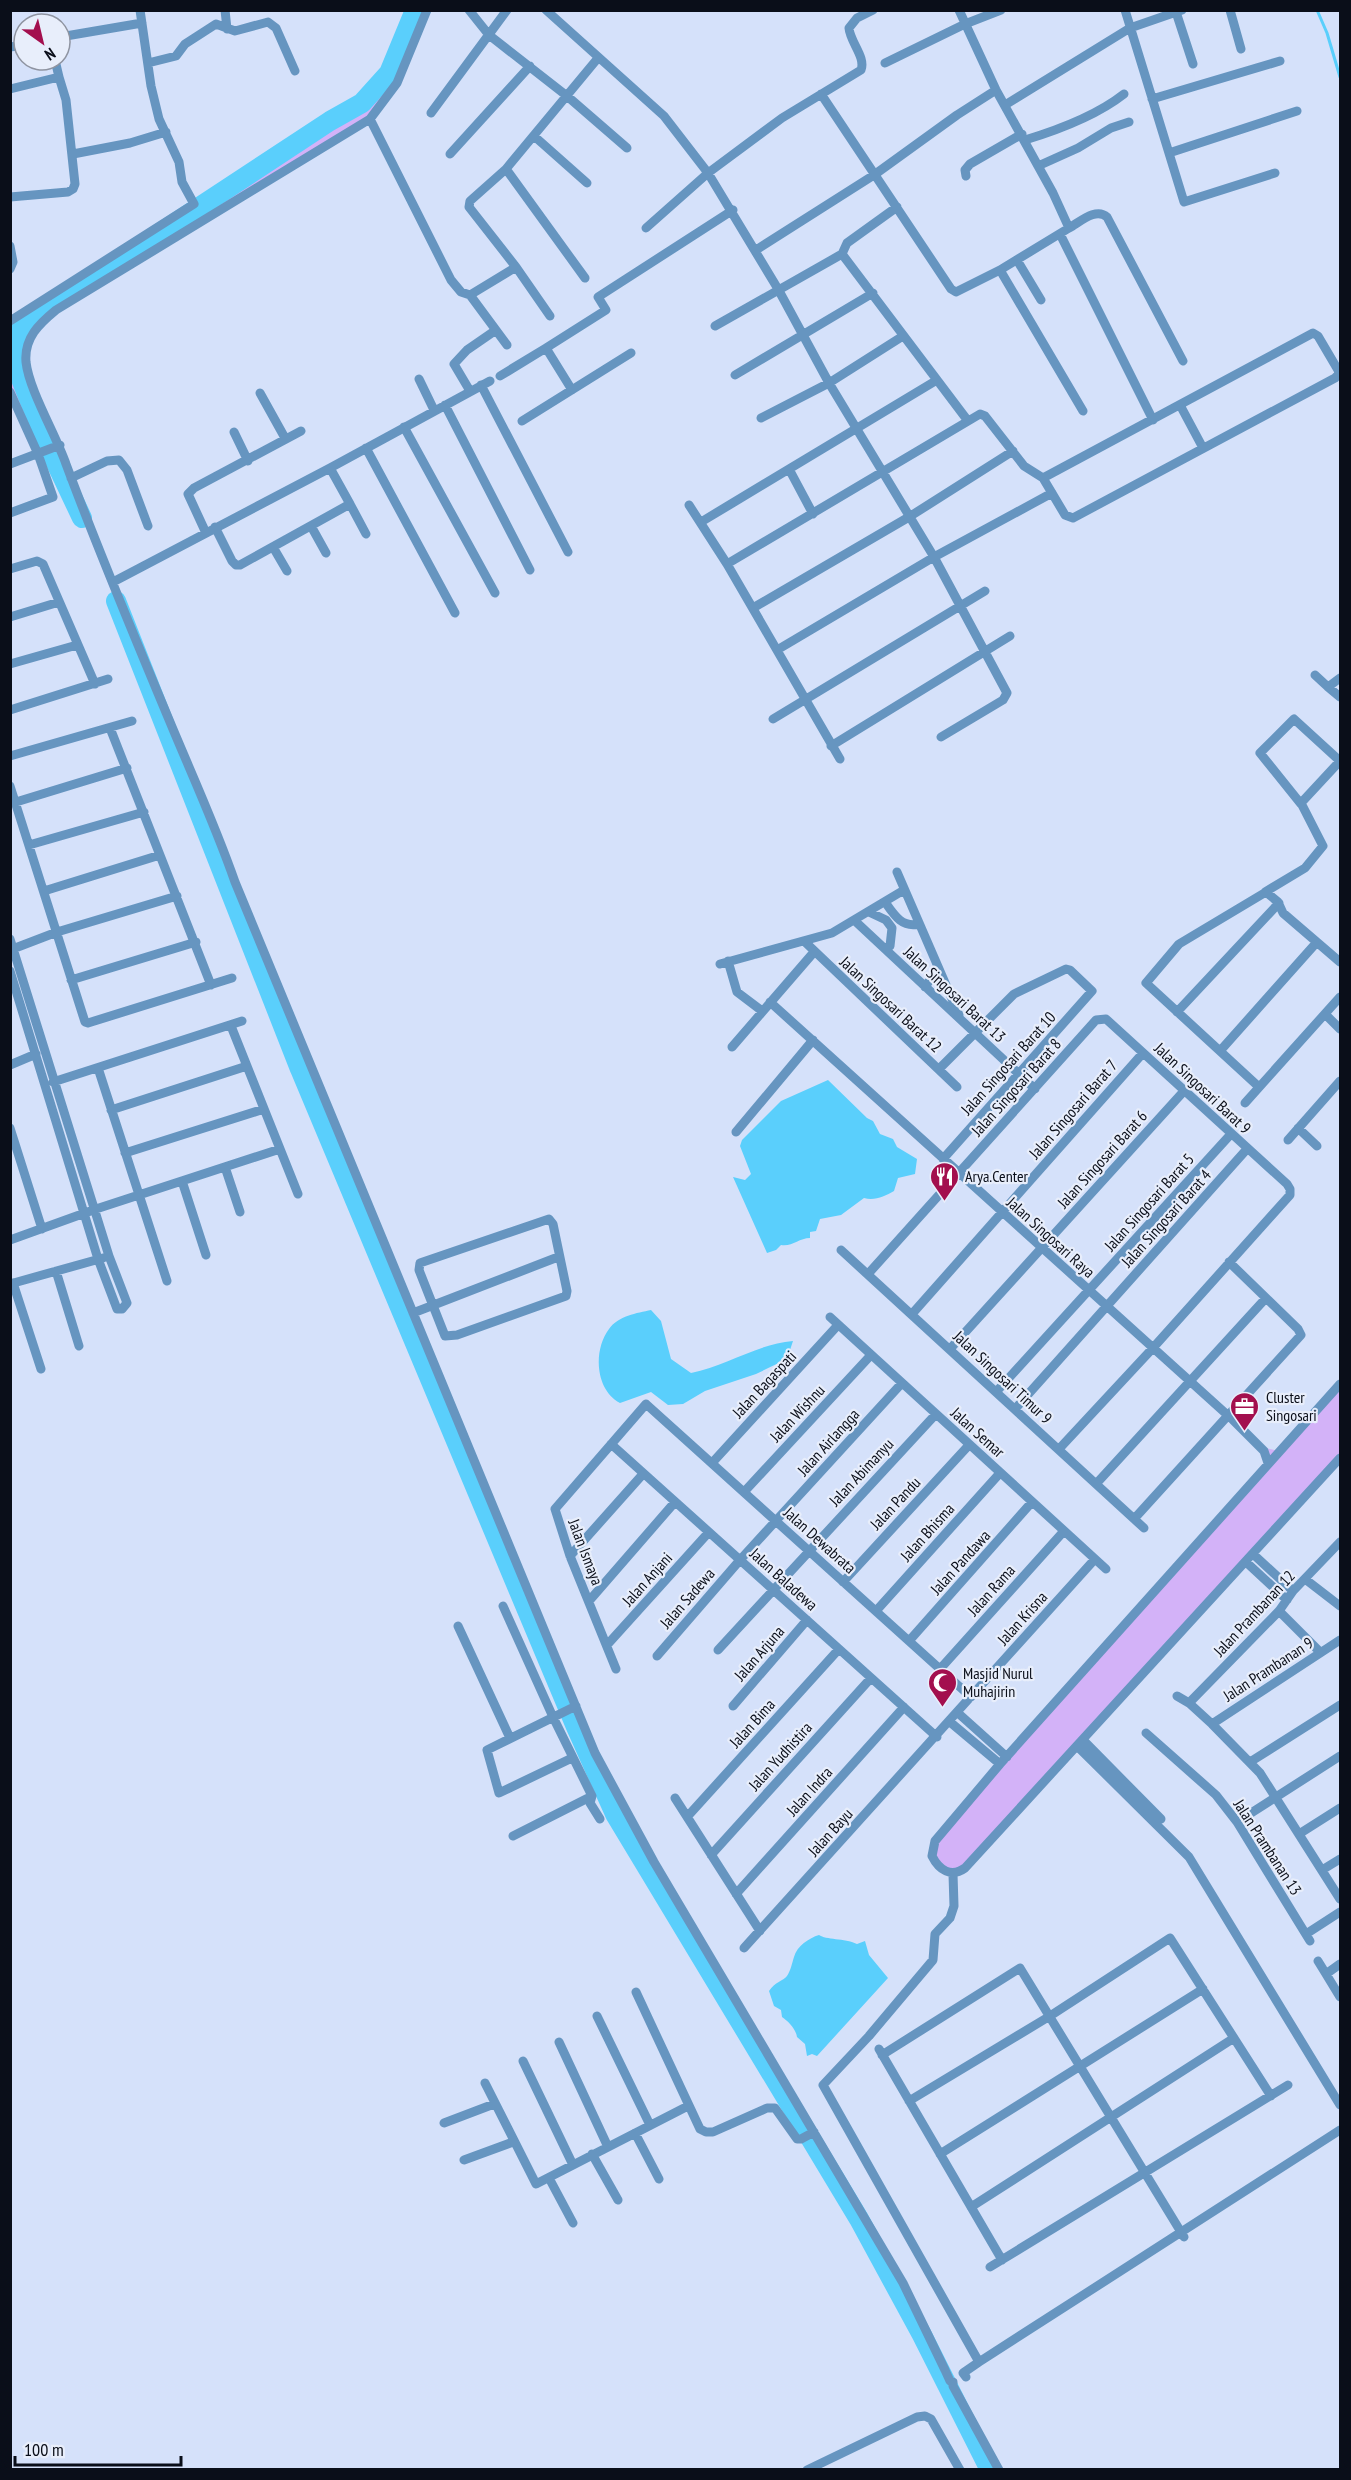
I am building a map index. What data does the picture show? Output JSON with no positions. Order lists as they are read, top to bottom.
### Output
{
  "streets": {
    "street": [
      "Jalan Singosari Barat 13",
      "Jalan Singosari Barat 12",
      "Jalan Singosari Barat 10",
      "Jalan Singosari Barat 8",
      "Jalan Singosari Barat 9",
      "Jalan Singosari Barat 7",
      "Jalan Singosari Barat 6",
      "Jalan Singosari Barat 5",
      "Jalan Singosari Barat 4",
      "Jalan Singosari Raya",
      "Jalan Singosari Timur 9",
      "Jalan Bagaspati",
      "Jalan Wishnu",
      "Jalan Semar",
      "Jalan Airlangga",
      "Jalan Abimanyu",
      "Jalan Pandu",
      "Jalan Bhisma",
      "Jalan Dewabrata",
      "Jalan Ismaya",
      "Jalan Pandawa",
      "Jalan Anjani",
      "Jalan Baladewa",
      "Jalan Rama",
      "Jalan Sadewa",
      "Jalan Prambanan 12",
      "Jalan Krisna",
      "Jalan Arjuna",
      "Jalan Prambanan 9",
      "Jalan Bima",
      "Jalan Yudhistira",
      "Jalan Indra",
      "Jalan Bayu",
      "Jalan Prambanan 13"
    ]
  },
  "crossings": [
    ["Jalan Singosari Barat 13", "Jalan Singosari Barat 10"],
    ["Jalan Singosari Barat 13", "Jalan Singosari Barat 8"],
    ["Jalan Singosari Barat 10", "Jalan Singosari Raya"],
    ["Jalan Singosari Barat 8", "Jalan Singosari Barat 9"],
    ["Jalan Singosari Barat 8", "Jalan Singosari Raya"],
    ["Jalan Singosari Barat 8", "Jalan Singosari Timur 9"],
    ["Jalan Singosari Barat 9", "Jalan Singosari Barat 7"],
    ["Jalan Singosari Barat 9", "Jalan Singosari Barat 6"],
    ["Jalan Singosari Barat 9", "Jalan Singosari Barat 5"],
    ["Jalan Singosari Barat 9", "Jalan Singosari Barat 4"],
    ["Jalan Singosari Barat 7", "Jalan Singosari Raya"],
    ["Jalan Singosari Barat 7", "Jalan Singosari Timur 9"],
    ["Jalan Singosari Barat 6", "Jalan Singosari Raya"],
    ["Jalan Singosari Barat 6", "Jalan Singosari Timur 9"],
    ["Jalan Singosari Barat 5", "Jalan Singosari Raya"],
    ["Jalan Singosari Barat 5", "Jalan Singosari Timur 9"],
    ["Jalan Singosari Barat 4", "Jalan Singosari Raya"],
    ["Jalan Singosari Barat 4", "Jalan Singosari Timur 9"],
    ["Jalan Bagaspati", "Jalan Semar"],
    ["Jalan Bagaspati", "Jalan Dewabrata"],
    ["Jalan Wishnu", "Jalan Semar"],
    ["Jalan Wishnu", "Jalan Dewabrata"],
    ["Jalan Semar", "Jalan Airlangga"],
    ["Jalan Semar", "Jalan Abimanyu"],
    ["Jalan Semar", "Jalan Pandu"],
    ["Jalan Semar", "Jalan Bhisma"],
    ["Jalan Semar", "Jalan Pandawa"],
    ["Jalan Semar", "Jalan Rama"],
    ["Jalan Semar", "Jalan Krisna"],
    ["Jalan Airlangga", "Jalan Dewabrata"],
    ["Jalan Airlangga", "Jalan Baladewa"],
    ["Jalan Airlangga", "Jalan Sadewa"],
    ["Jalan Abimanyu", "Jalan Dewabrata"],
    ["Jalan Abimanyu", "Jalan Baladewa"],
    ["Jalan Pandu", "Jalan Dewabrata"],
    ["Jalan Bhisma", "Jalan Dewabrata"],
    ["Jalan Dewabrata", "Jalan Ismaya"],
    ["Jalan Dewabrata", "Jalan Pandawa"],
    ["Jalan Dewabrata", "Jalan Rama"],
    ["Jalan Dewabrata", "Jalan Krisna"],
    ["Jalan Ismaya", "Jalan Anjani"],
    ["Jalan Ismaya", "Jalan Baladewa"],
    ["Jalan Anjani", "Jalan Baladewa"],
    ["Jalan Baladewa", "Jalan Sadewa"],
    ["Jalan Baladewa", "Jalan Arjuna"],
    ["Jalan Baladewa", "Jalan Bima"],
    ["Jalan Baladewa", "Jalan Yudhistira"],
    ["Jalan Baladewa", "Jalan Indra"],
    ["Jalan Baladewa", "Jalan Bayu"],
    ["Jalan Krisna", "Jalan Bayu"]
  ],
  "places": {
    "restaurant": ["Arya.Center"],
    "office": ["Cluster Singosari"],
    "mosque": ["Masjid Nurul Muhajirin"]
  },
  "scale_bar": "100 m",
  "north": "bottom right"
}
